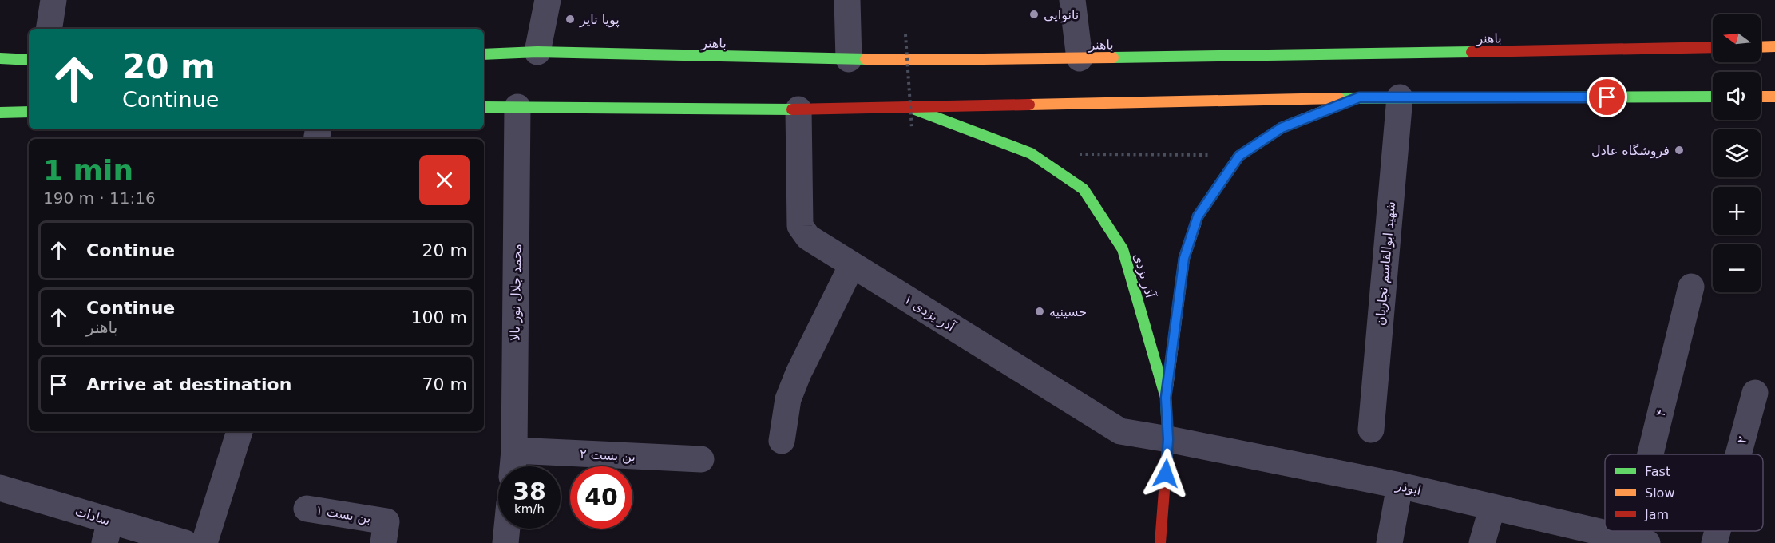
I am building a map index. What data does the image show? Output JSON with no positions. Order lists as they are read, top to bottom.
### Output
{
  "streets": {
    "main road": ["باهنر", "آذر یزدی"],
    "street": [
      "شهید ابوالقاسم نجاریان",
      "محمد جلال نور بالا",
      "آذر یزدی ۱",
      "۴",
      "۲",
      "بن بست ۲",
      "ابوذر",
      "بن بست ۱",
      "سادات"
    ]
  },
  "crossings": [
    ["آذر یزدی", "آذر یزدی ۱"],
    ["آذر یزدی", "ابوذر"],
    ["محمد جلال نور بالا", "بن بست ۲"],
    ["آذر یزدی ۱", "ابوذر"]
  ],
  "places": [
    "نانوایی",
    "پویا تایر",
    "فروشگاه عادل",
    "حسینیه"
  ],
  "legend": ["Fast", "Slow", "Jam"],
  "north": "left",
  "page": {
    "map_buttons": ["+", "−"],
    "turn": ["20 m", "Continue"],
    "heading": ["1 min", "190 m · 11:16"],
    "list": [
      {
        "name": "Continue",
        "value": "20 m"
      },
      {
        "name": "Continue",
        "note": "باهنر",
        "value": "100 m"
      },
      {
        "name": "Arrive at destination",
        "value": "70 m"
      }
    ],
    "speed": "38 km/h",
    "limit": "40"
  }
}
